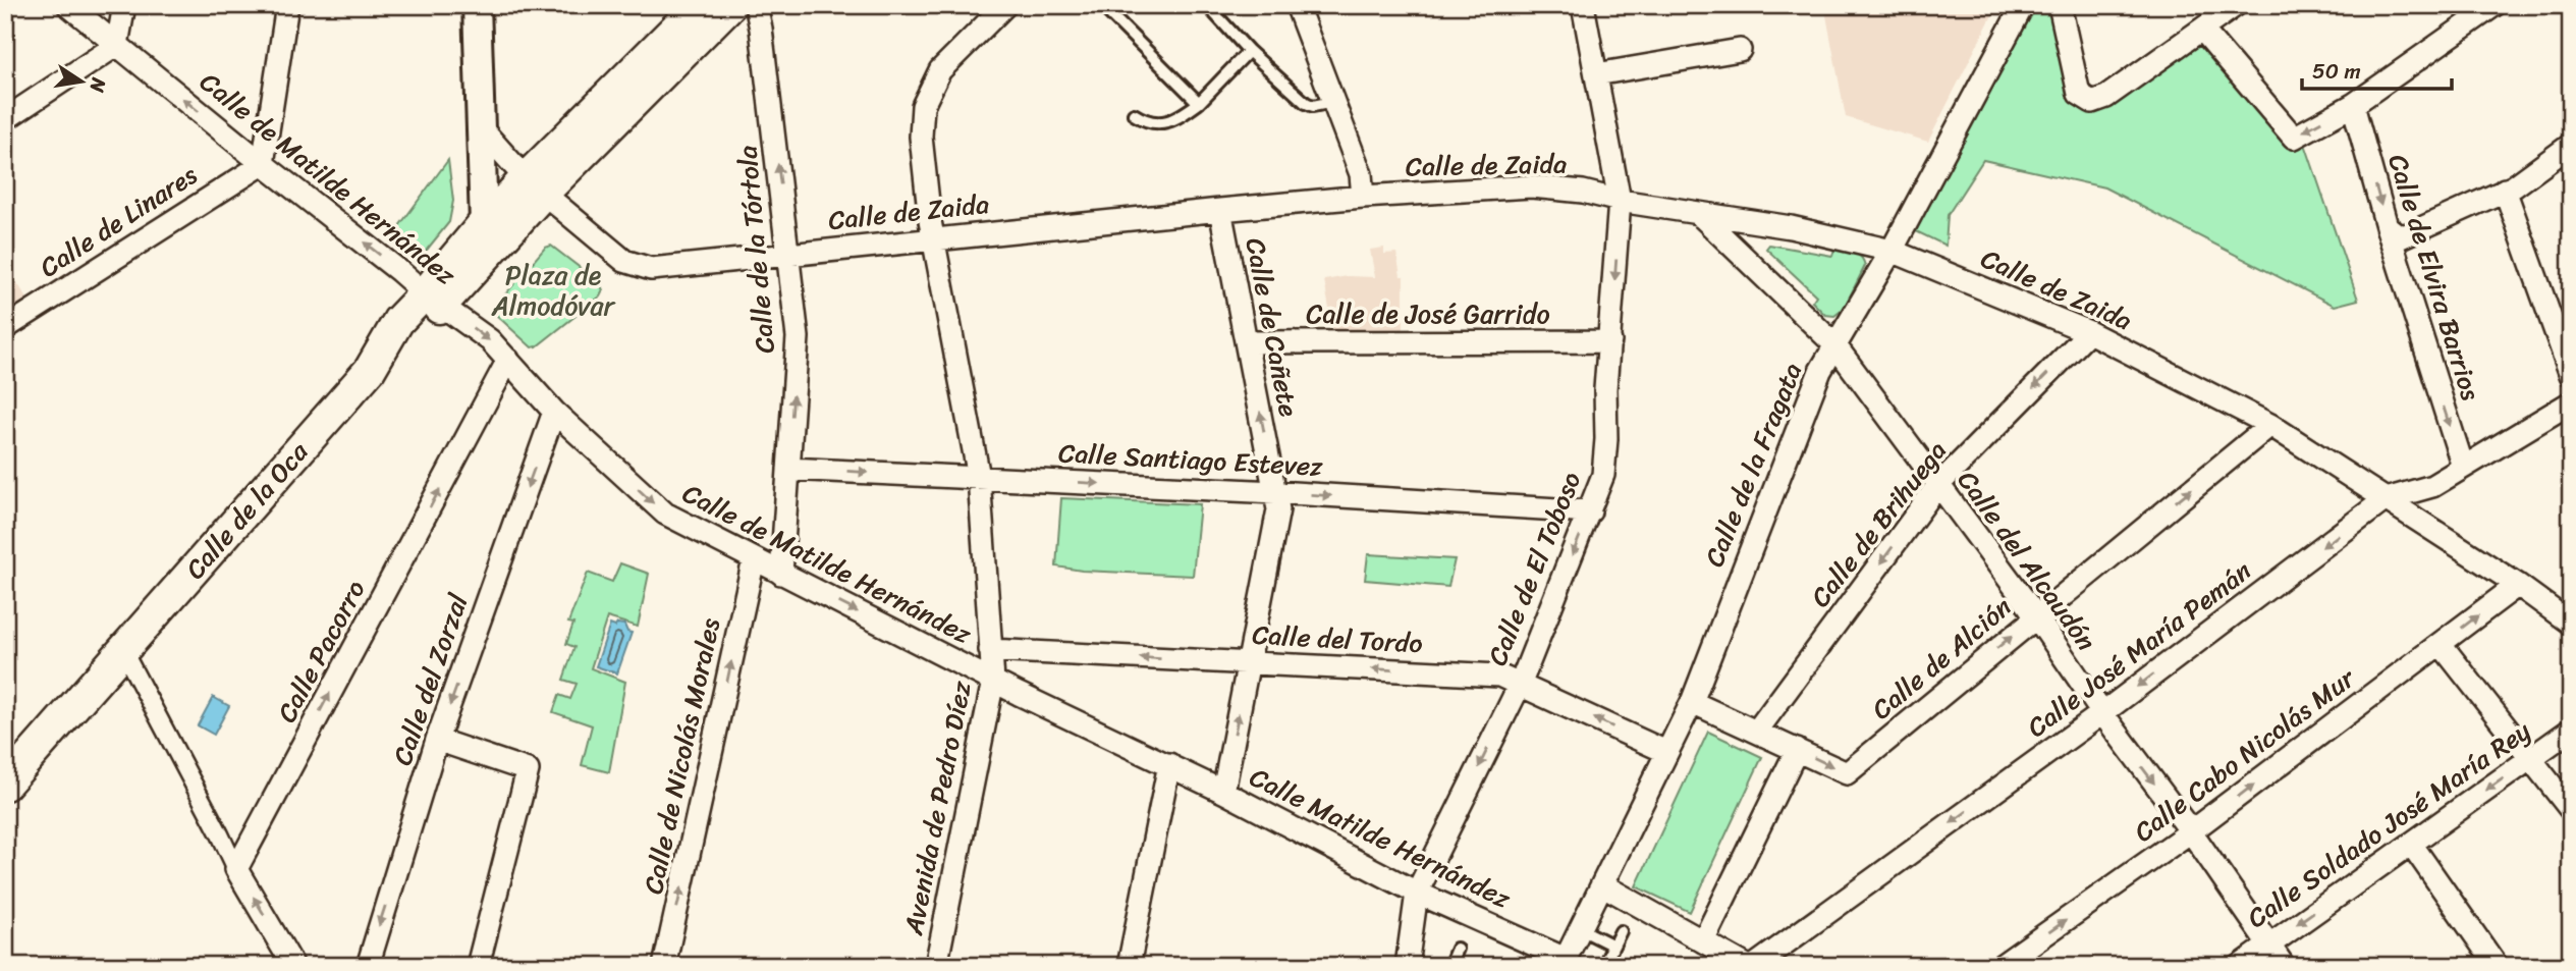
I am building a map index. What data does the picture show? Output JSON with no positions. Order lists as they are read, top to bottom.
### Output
{
  "streets": {
    "main road": ["Calle de la Oca"],
    "street": [
      "Calle de Zaida",
      "Calle de Matilde Hernández",
      "Calle de Linares",
      "Calle de la Tórtola",
      "Calle de Elvira Barrios",
      "Calle de José Garrido",
      "Calle de Cañete",
      "Calle Santiago Estevez",
      "Calle de la Fragata",
      "Calle de Brihuega",
      "Calle del Alcaudón",
      "Calle de El Toboso",
      "Calle del Tordo",
      "Calle José María Pemán",
      "Calle Pacorro",
      "Calle de Alción",
      "Calle del Zorzal",
      "Calle Cabo Nicolás Mur",
      "Calle de Nicolás Morales",
      "Avenida de Pedro Díez",
      "Calle Soldado José María Rey",
      "Calle Matilde Hernández"
    ]
  },
  "crossings": [
    ["Calle de Zaida", "Calle de la Tórtola"],
    ["Calle de Zaida", "Calle de Cañete"],
    ["Calle de Zaida", "Calle de la Fragata"],
    ["Calle de Zaida", "Calle de la Oca"],
    ["Calle de Zaida", "Calle de Brihuega"],
    ["Calle de Zaida", "Calle del Alcaudón"],
    ["Calle de Zaida", "Calle de El Toboso"],
    ["Calle de Zaida", "Calle José María Pemán"],
    ["Calle de Zaida", "Calle de Alción"],
    ["Calle de Zaida", "Calle Cabo Nicolás Mur"],
    ["Calle de Zaida", "Avenida de Pedro Díez"],
    ["Calle de Matilde Hernández", "Calle de Linares"],
    ["Calle de Matilde Hernández", "Calle de la Tórtola"],
    ["Calle de Matilde Hernández", "Calle de la Oca"],
    ["Calle de Matilde Hernández", "Calle Pacorro"],
    ["Calle de Matilde Hernández", "Calle del Zorzal"],
    ["Calle de Matilde Hernández", "Calle de Nicolás Morales"],
    ["Calle de Matilde Hernández", "Avenida de Pedro Díez"],
    ["Calle de Matilde Hernández", "Calle Matilde Hernández"],
    ["Calle de la Tórtola", "Calle Santiago Estevez"],
    ["Calle de Elvira Barrios", "Calle José María Pemán"],
    ["Calle de José Garrido", "Calle de Cañete"],
    ["Calle de José Garrido", "Calle de El Toboso"],
    ["Calle de Cañete", "Calle Santiago Estevez"],
    ["Calle de Cañete", "Calle del Tordo"],
    ["Calle de Cañete", "Calle Matilde Hernández"],
    ["Calle Santiago Estevez", "Calle de El Toboso"],
    ["Calle Santiago Estevez", "Avenida de Pedro Díez"],
    ["Calle de la Fragata", "Calle del Alcaudón"],
    ["Calle de la Fragata", "Calle del Tordo"],
    ["Calle de la Fragata", "Calle de Alción"],
    ["Calle de la Fragata", "Calle Matilde Hernández"],
    ["Calle de Brihuega", "Calle del Alcaudón"],
    ["Calle de Brihuega", "Calle de Alción"],
    ["Calle del Alcaudón", "Calle José María Pemán"],
    ["Calle del Alcaudón", "Calle de Alción"],
    ["Calle del Alcaudón", "Calle Cabo Nicolás Mur"],
    ["Calle del Alcaudón", "Calle Soldado José María Rey"],
    ["Calle de El Toboso", "Calle del Tordo"],
    ["Calle de El Toboso", "Calle Matilde Hernández"],
    ["Calle del Tordo", "Avenida de Pedro Díez"]
  ],
  "one_way": [
    "Calle de la Tórtola",
    "Calle de Cañete",
    "Calle Santiago Estevez",
    "Calle de Brihuega",
    "Calle de El Toboso",
    "Calle del Tordo",
    "Calle José María Pemán",
    "Calle Pacorro",
    "Calle de Alción",
    "Calle del Zorzal",
    "Calle Cabo Nicolás Mur",
    "Calle de Nicolás Morales",
    "Calle Soldado José María Rey"
  ],
  "parks": ["Plaza de Almodóvar"],
  "scale_bar": "50 m",
  "north": "right"
}
